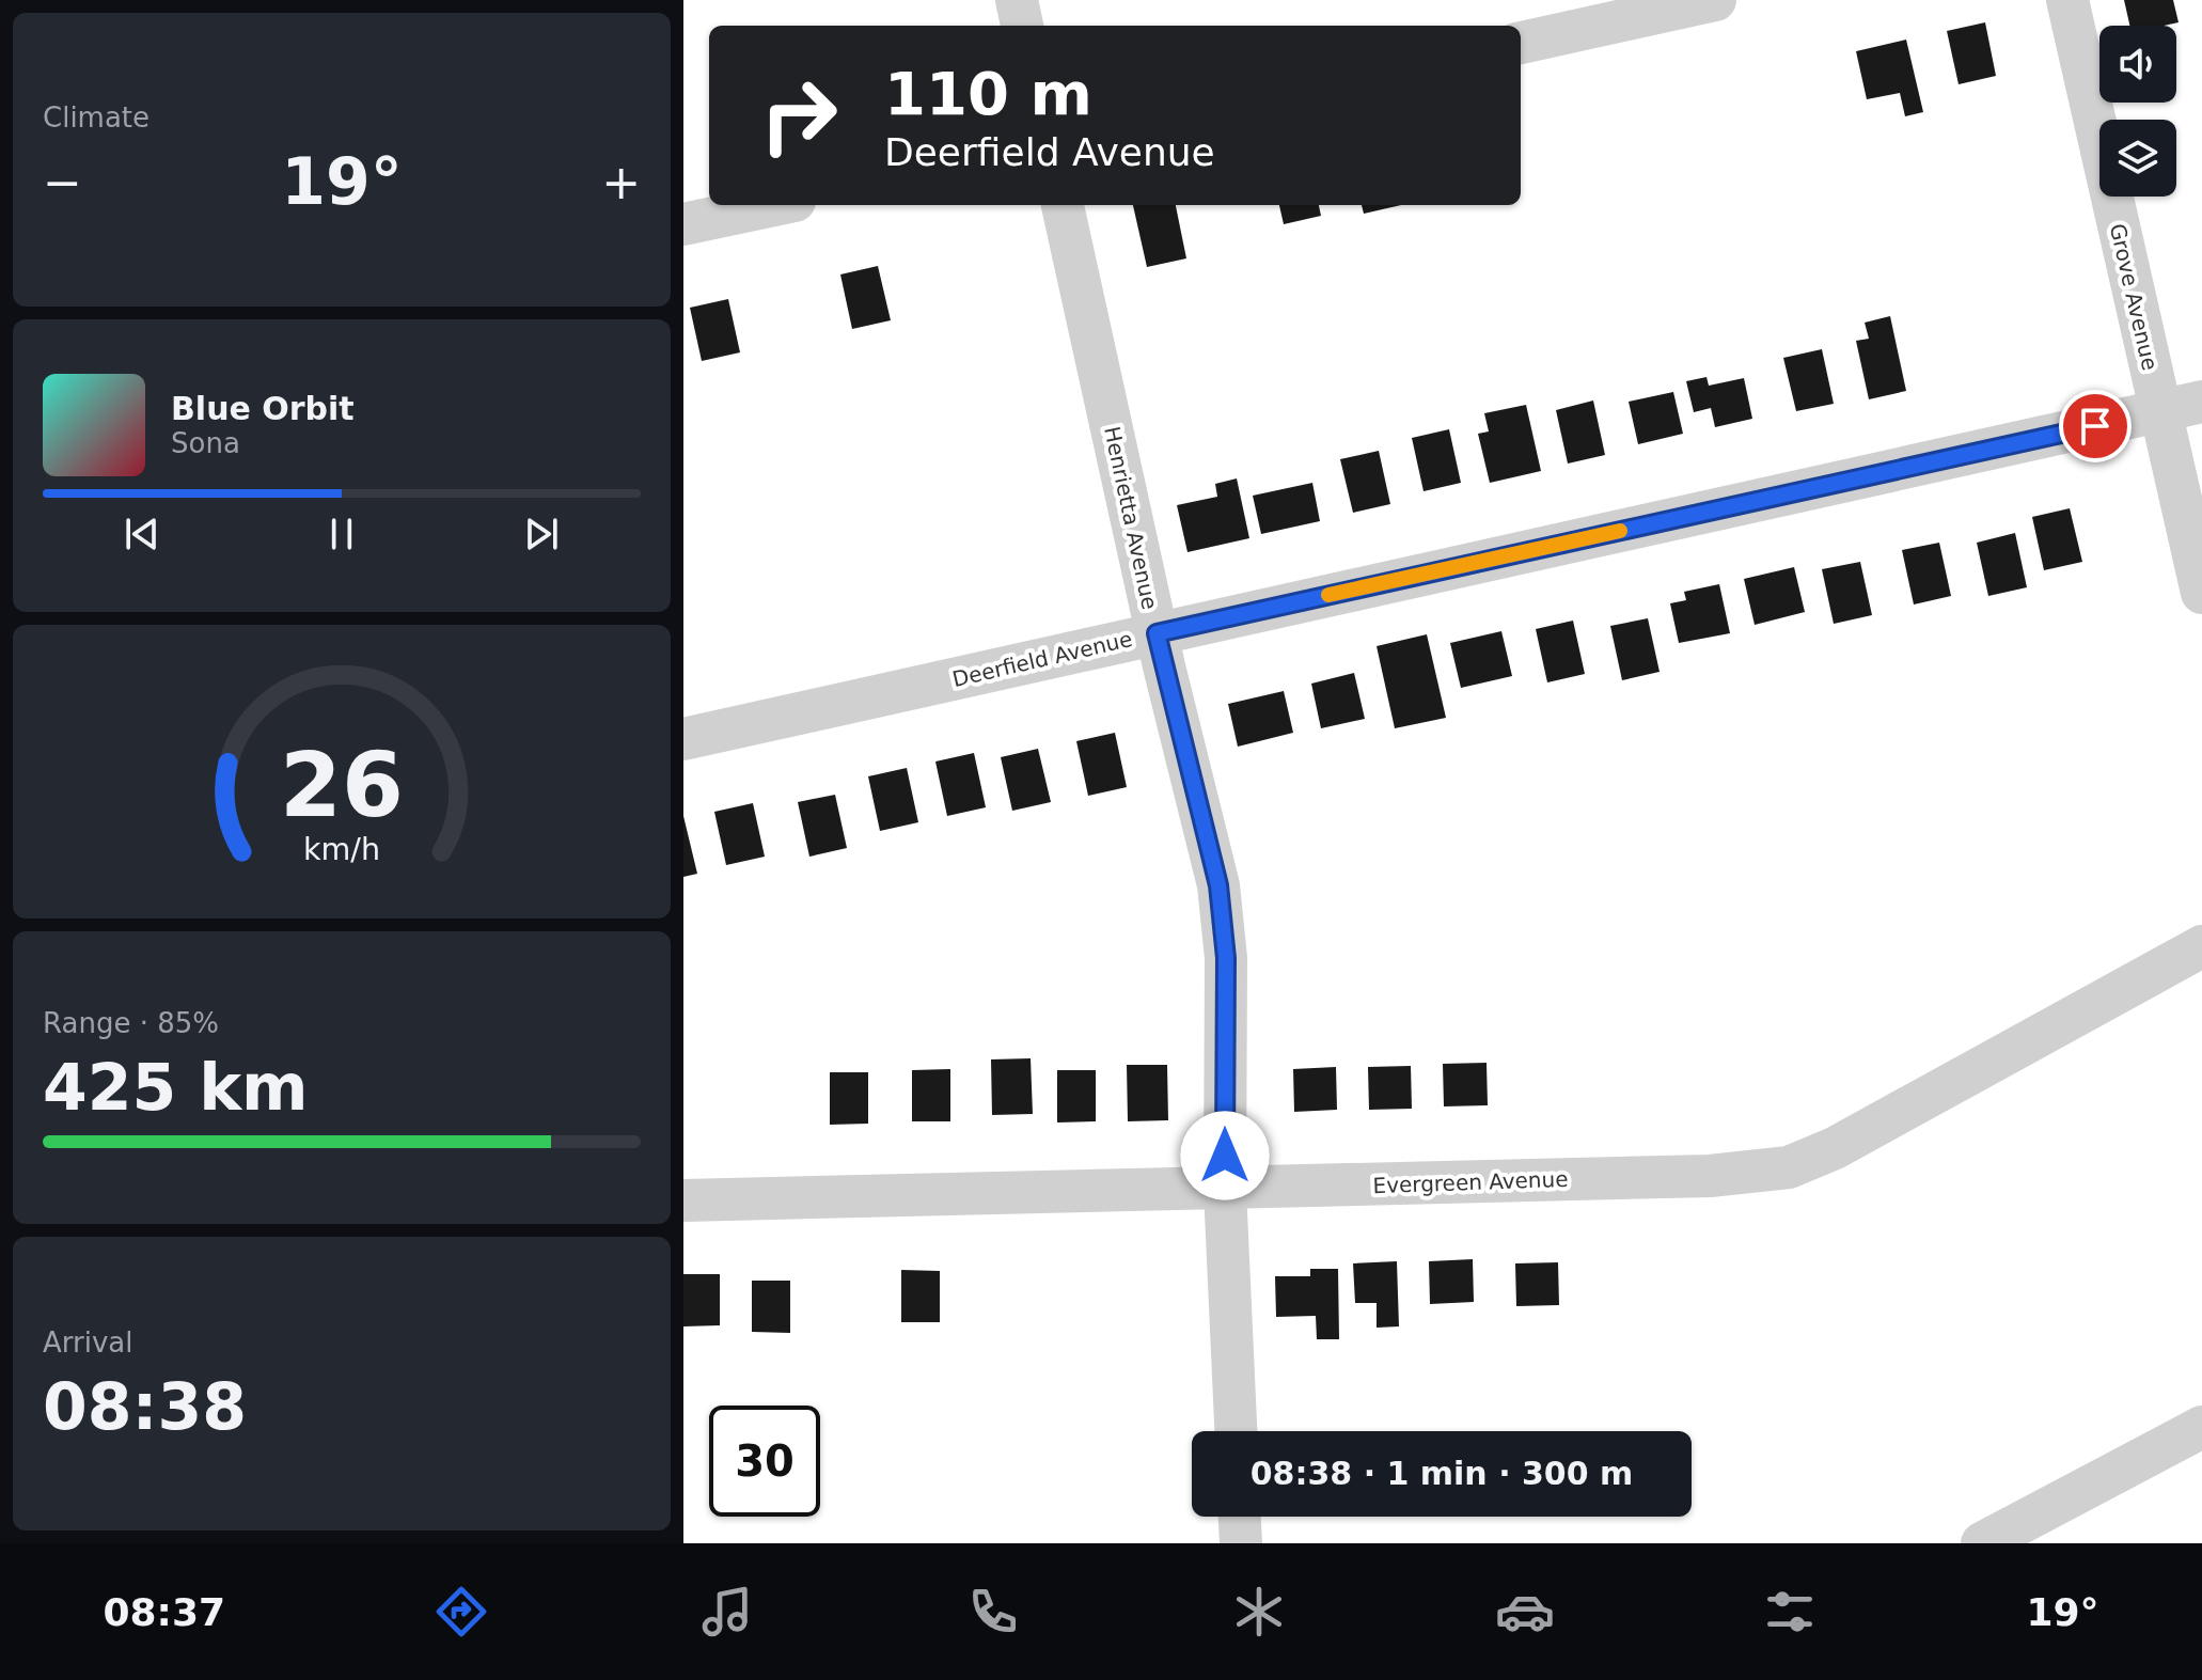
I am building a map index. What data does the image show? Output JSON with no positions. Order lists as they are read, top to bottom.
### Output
{
  "streets": {
    "street": [
      "Grove Avenue",
      "Henrietta Avenue",
      "Deerfield Avenue",
      "Evergreen Avenue"
    ]
  },
  "crossings": [
    ["Grove Avenue", "Deerfield Avenue"],
    ["Henrietta Avenue", "Deerfield Avenue"],
    ["Henrietta Avenue", "Evergreen Avenue"]
  ],
  "page": {
    "tile": [
      "Climate",
      ["Range · 85%", "425 km"],
      ["Arrival", "08:38"]
    ],
    "turn": ["110 m", "Deerfield Avenue"],
    "heat": ["−", "19°", "+"],
    "song": ["Blue Orbit", "Sona"],
    "limit": "30",
    "trip": "08:38 · 1 min · 300 m",
    "tabs": ["08:37", "19°"],
    "gauge": ["26", "km/h"]
  }
}
